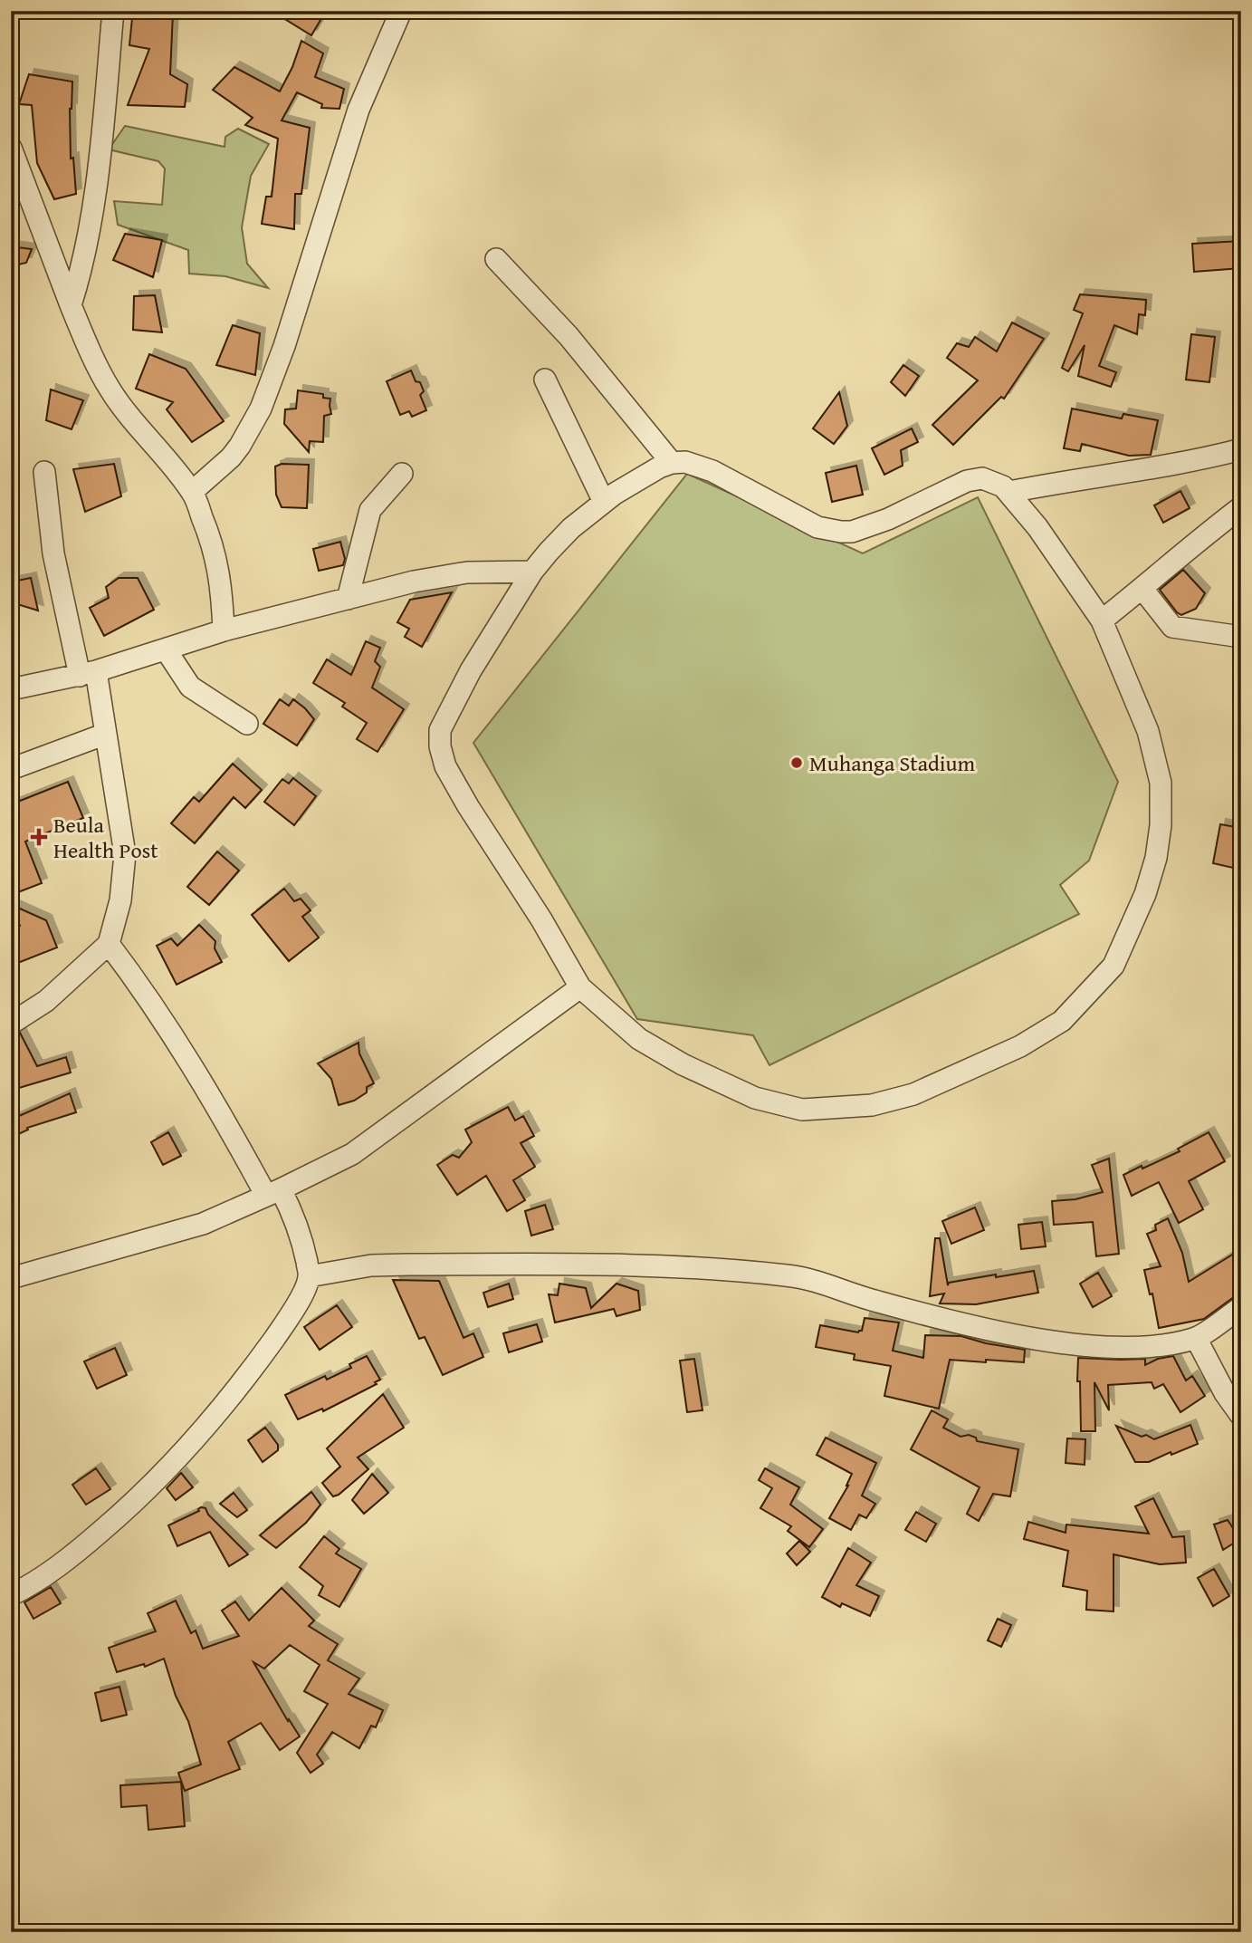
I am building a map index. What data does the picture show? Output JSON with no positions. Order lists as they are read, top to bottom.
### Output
{
  "places": {
    "other": ["Muhanga Stadium"],
    "health": ["Beula Health Post"]
  }
}
